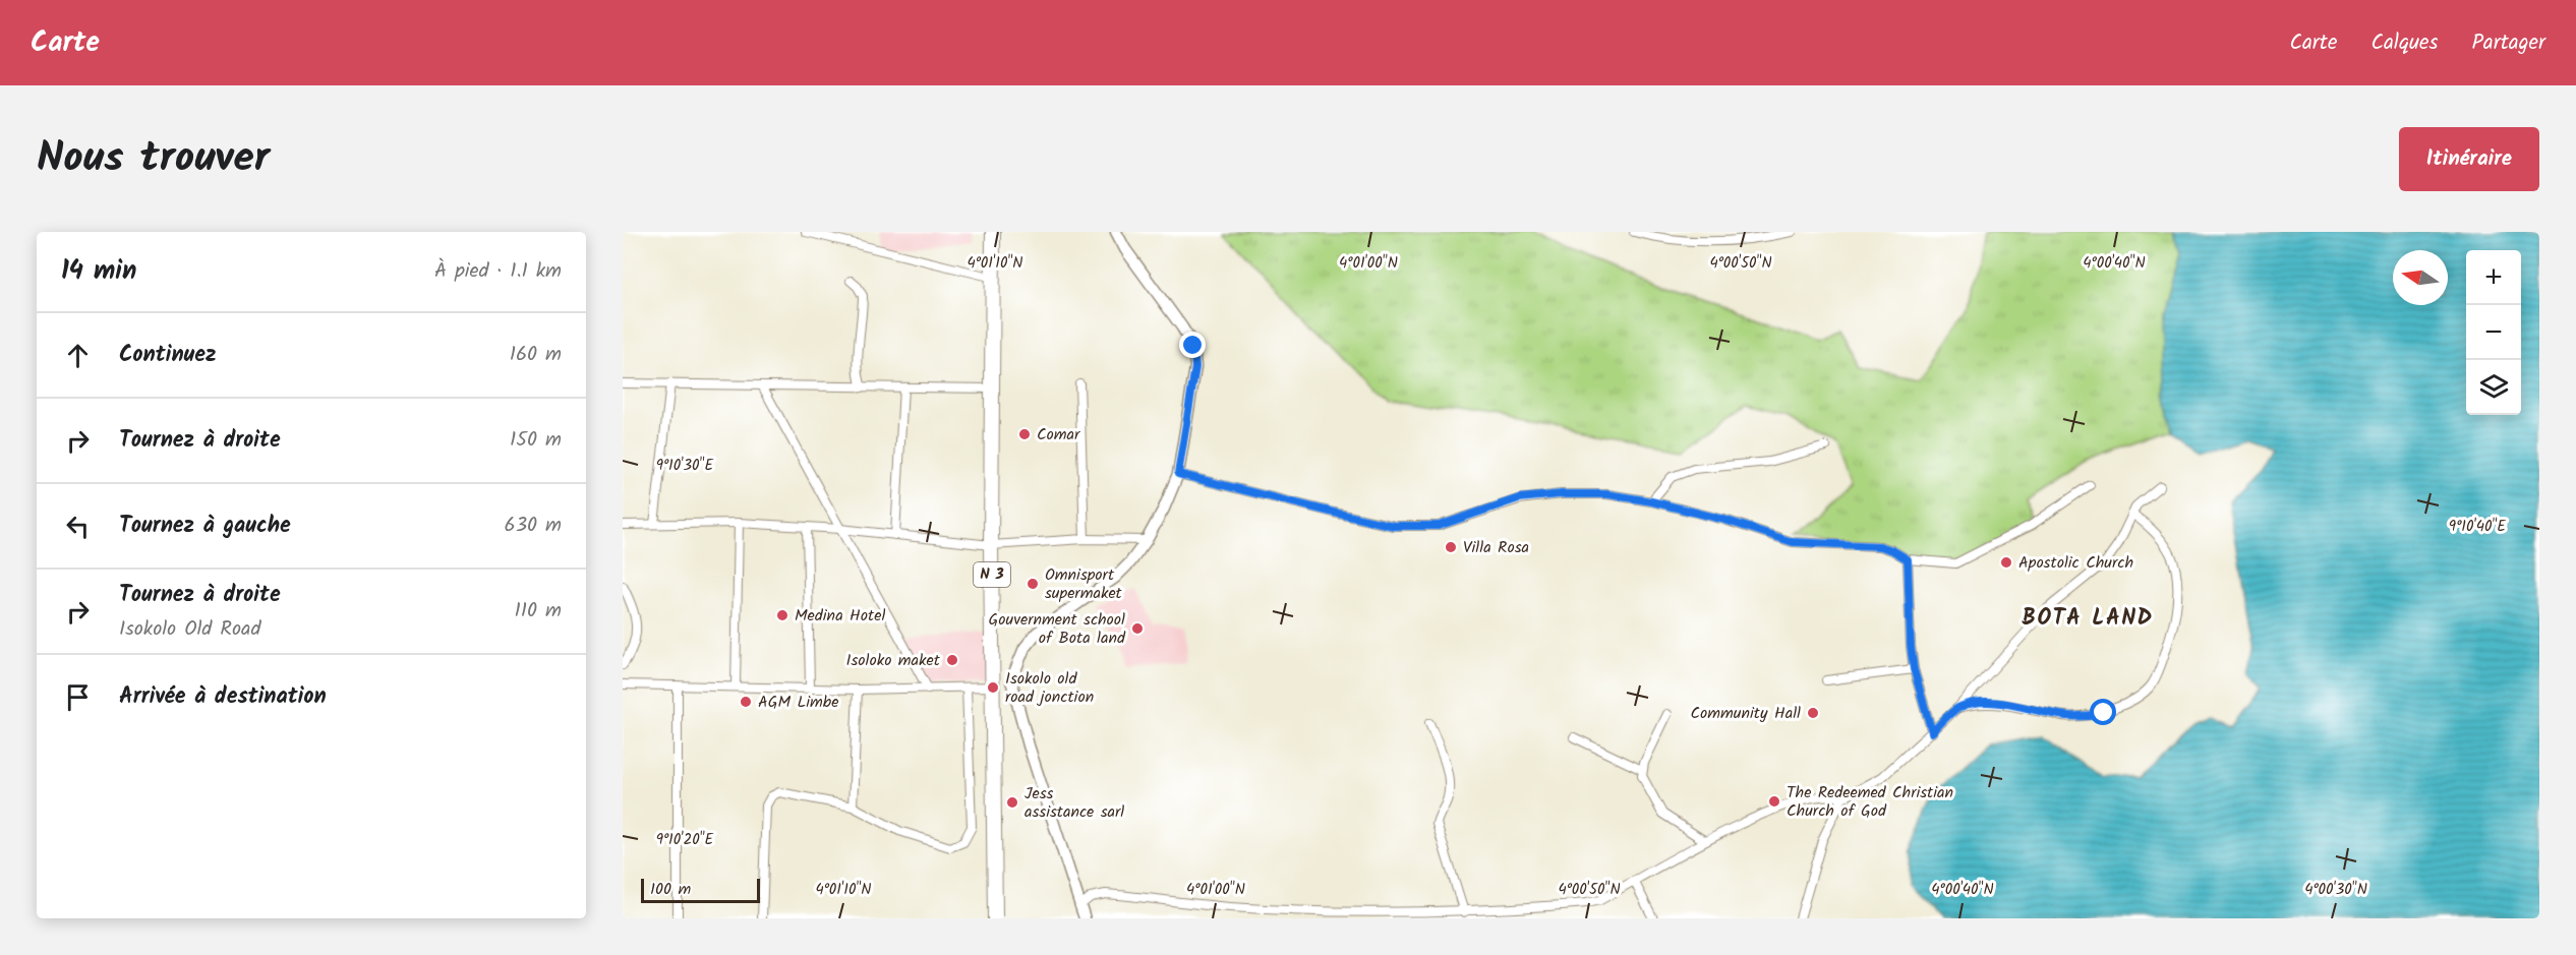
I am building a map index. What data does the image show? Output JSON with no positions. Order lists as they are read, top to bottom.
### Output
{
  "streets": {
    "highway": ["N 3"]
  },
  "districts": ["BOTA LAND"],
  "places": [
    "Comar",
    "Villa Rosa",
    "Apostolic Church",
    "Omnisport supermaket",
    "Medina Hotel",
    "Gouvernment school of Bota land",
    "Isoloko maket",
    "Isokolo old road jonction",
    "AGM Limbe",
    "Community Hall",
    "The Redeemed Christian Church of God",
    "Jess assistance sarl"
  ],
  "scale_bar": "100 m",
  "north": "left",
  "page": {
    "header": "Carte",
    "nav": ["Carte", "Calques", "Partager"],
    "title": "Nous trouver",
    "buttons": "Itinéraire",
    "heading": ["14 min", "À pied · 1.1 km"],
    "map_buttons": ["+", "−"],
    "list": [
      ["Continuez", "160 m"],
      ["Tournez à droite", "150 m"],
      ["Tournez à gauche", "630 m"],
      ["Tournez à droite", "Isokolo Old Road", "110 m"],
      "Arrivée à destination"
    ],
    "scale": "100 m"
  },
  "coordinates": [
    "4°01'10\"N",
    "4°01'00\"N",
    "4°00'50\"N",
    "4°00'40\"N",
    "9°10'30\"E",
    "9°10'40\"E",
    "9°10'20\"E",
    "4°00'30\"N"
  ]
}
